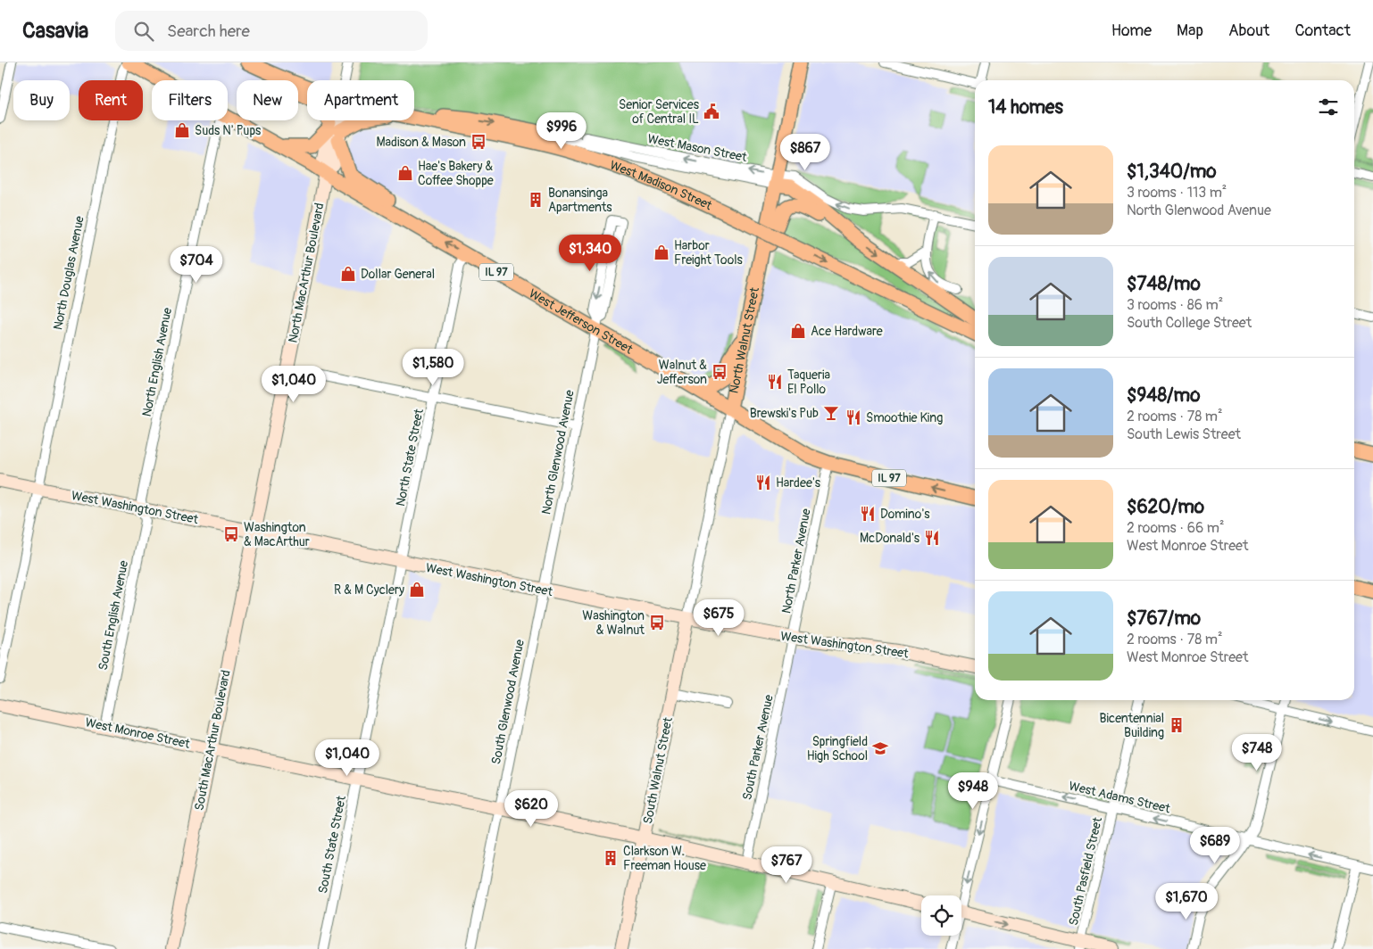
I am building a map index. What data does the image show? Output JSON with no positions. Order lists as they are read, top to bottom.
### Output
{
  "streets": {
    "main road": [
      "West Madison Street",
      "IL 97",
      "West Jefferson Street",
      "North Walnut Street"
    ],
    "street": [
      "West Mason Street",
      "North Douglas Avenue",
      "North MacArthur Boulevard",
      "North English Avenue",
      "North Glenwood Avenue",
      "North State Street",
      "West Washington Street",
      "North Parker Avenue",
      "South English Avenue",
      "South Glenwood Avenue",
      "West Monroe Street",
      "South MacArthur Boulevard",
      "South Parker Avenue",
      "South Walnut Street",
      "West Adams Street",
      "South State Street",
      "South Pasfield Street"
    ]
  },
  "crossings": [
    ["West Mason Street", "North Walnut Street"],
    ["North Douglas Avenue", "West Jefferson Street"],
    ["North Douglas Avenue", "West Washington Street"],
    ["North MacArthur Boulevard", "West Jefferson Street"],
    ["North MacArthur Boulevard", "West Washington Street"],
    ["North MacArthur Boulevard", "South MacArthur Boulevard"],
    ["West Jefferson Street", "North Walnut Street"],
    ["West Jefferson Street", "North Glenwood Avenue"],
    ["West Jefferson Street", "North State Street"],
    ["West Jefferson Street", "North Parker Avenue"],
    ["North Walnut Street", "West Washington Street"],
    ["North Walnut Street", "South Walnut Street"],
    ["North English Avenue", "West Washington Street"],
    ["North English Avenue", "South English Avenue"],
    ["North Glenwood Avenue", "West Washington Street"],
    ["North Glenwood Avenue", "South Glenwood Avenue"],
    ["North State Street", "West Washington Street"],
    ["North State Street", "South State Street"],
    ["West Washington Street", "North Parker Avenue"],
    ["West Washington Street", "South English Avenue"],
    ["West Washington Street", "South Glenwood Avenue"],
    ["West Washington Street", "South MacArthur Boulevard"],
    ["West Washington Street", "South Parker Avenue"],
    ["West Washington Street", "South Walnut Street"],
    ["West Washington Street", "South State Street"],
    ["North Parker Avenue", "South Parker Avenue"],
    ["South English Avenue", "West Monroe Street"],
    ["South Glenwood Avenue", "West Monroe Street"],
    ["West Monroe Street", "South MacArthur Boulevard"],
    ["West Monroe Street", "South Parker Avenue"],
    ["West Monroe Street", "South Walnut Street"],
    ["West Monroe Street", "South State Street"],
    ["West Adams Street", "South Pasfield Street"]
  ],
  "one_way": ["West Adams Street"],
  "places": {
    "public building": ["Senior Services of Central IL"],
    "shop": [
      "Suds N' Pups",
      "Hae's Bakery & Coffee Shoppe",
      "Harbor Freight Tools",
      "Dollar General",
      "Ace Hardware",
      "R & M Cyclery"
    ],
    "bus stop": [
      "Madison & Mason",
      "Walnut & Jefferson",
      "Washington & MacArthur",
      "Washington & Walnut"
    ],
    "building": ["Bonansinga Apartments", "Bicentennial Building", "Clarkson W. Freeman House"],
    "restaurant": [
      "Taqueria El Pollo",
      "Smoothie King",
      "Hardee's",
      "Domino's",
      "McDonald's"
    ],
    "bar": ["Brewski's Pub"],
    "school or university": ["Springfield High School"]
  },
  "page": {
    "header": "Casavia",
    "search": "Search here",
    "nav": [
      "Home",
      "Map",
      "About",
      "Contact"
    ],
    "chip": [
      "Buy",
      "Rent",
      "Filters",
      "New",
      "Apartment"
    ],
    "heading": "14 homes",
    "price": [
      "$996",
      "$867",
      "$1,340",
      "$704",
      "$1,580",
      "$1,040",
      "$675",
      "$748",
      "$1,040",
      "$948",
      "$620",
      "$689",
      "$767",
      "$1,670"
    ],
    "list": [
      {
        "name": "$1,340/mo",
        "note": "3 rooms · 113 m² · North Glenwood Avenue"
      },
      {
        "name": "$748/mo",
        "note": "3 rooms · 86 m² · South College Street"
      },
      {
        "name": "$948/mo",
        "note": "2 rooms · 78 m² · South Lewis Street"
      },
      {
        "name": "$620/mo",
        "note": "2 rooms · 66 m² · West Monroe Street"
      },
      {
        "name": "$767/mo",
        "note": "2 rooms · 78 m² · West Monroe Street"
      }
    ]
  }
}
